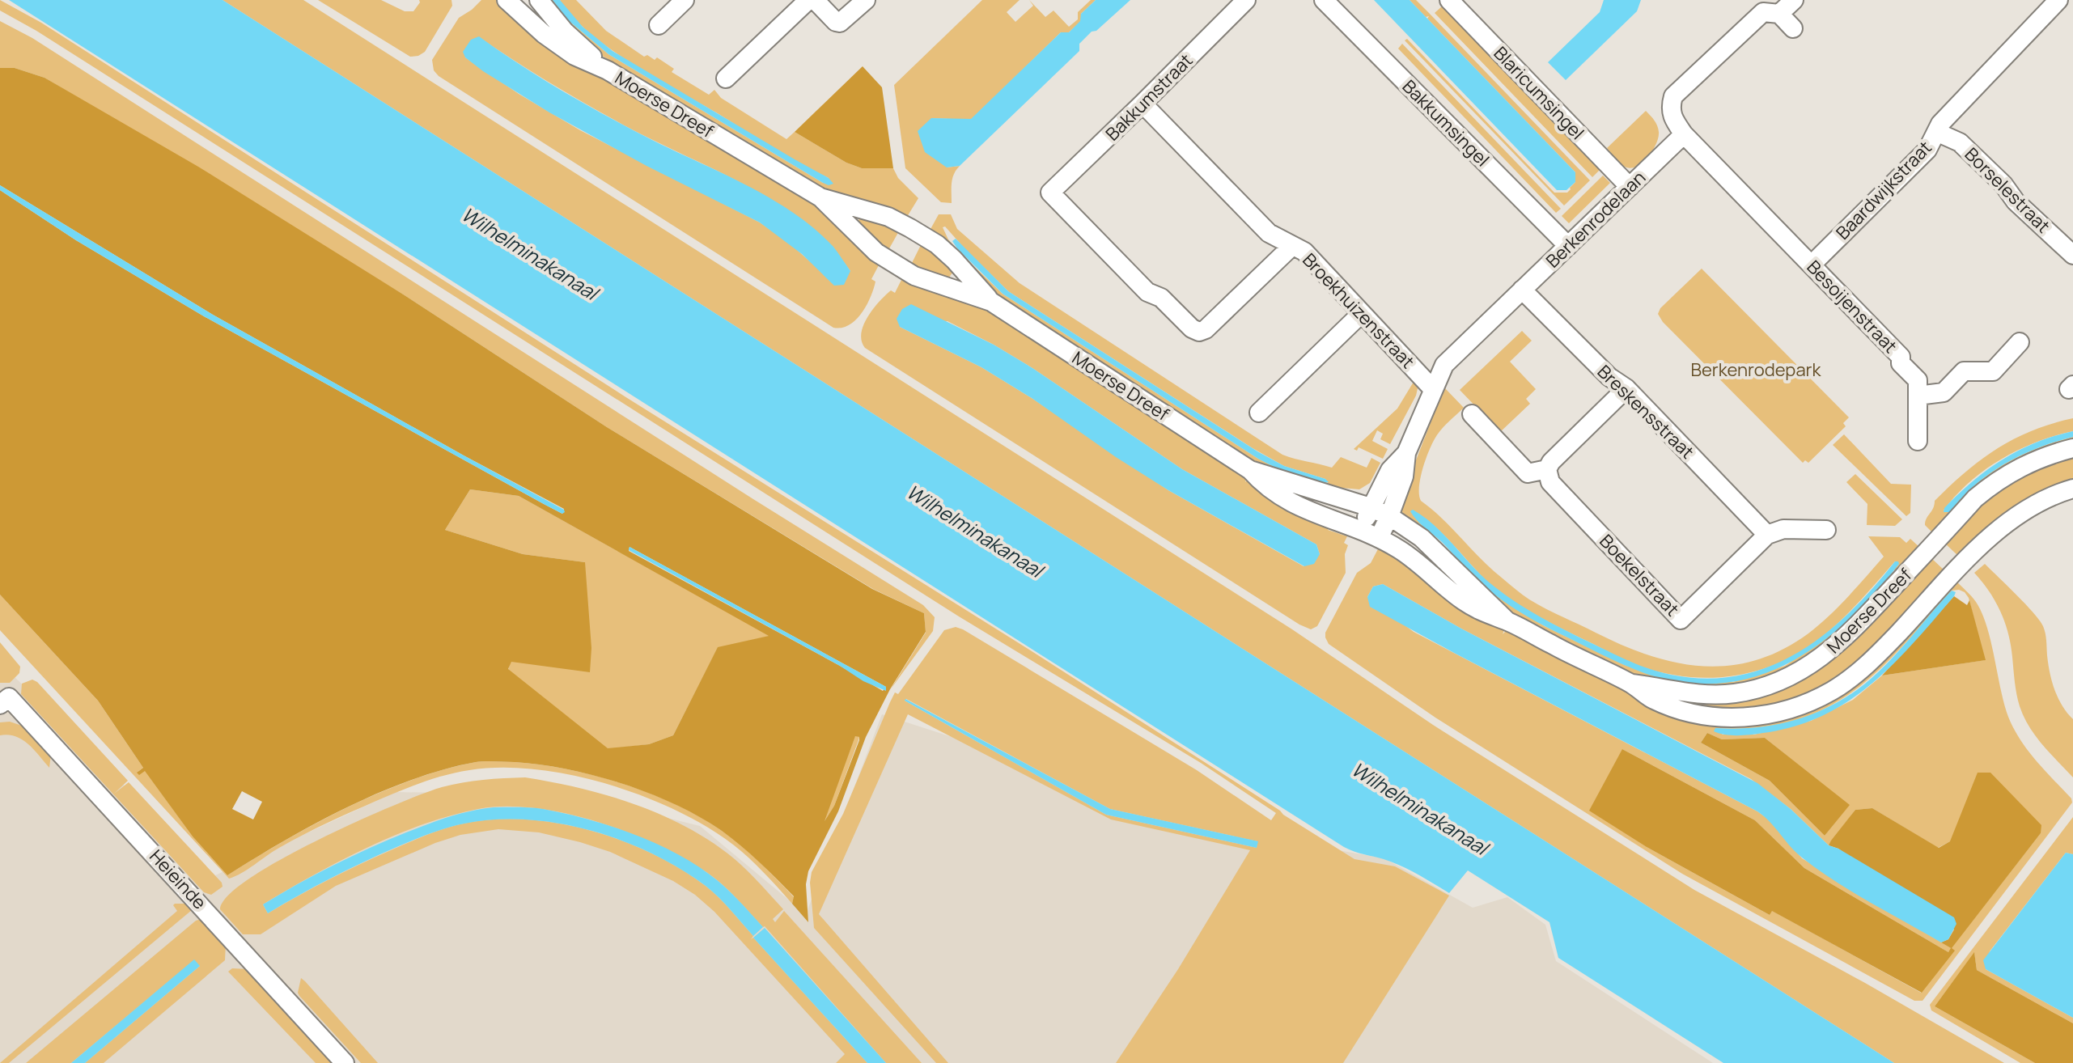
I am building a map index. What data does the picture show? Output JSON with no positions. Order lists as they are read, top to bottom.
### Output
{
  "streets": {
    "street": [
      "Blaricumsingel",
      "Bakkumstraat",
      "Moerse Dreef",
      "Bakkumsingel",
      "Baardwijkstraat",
      "Borselestraat",
      "Berkenrodelaan",
      "Besoijenstraat",
      "Broekhuizenstraat",
      "Breskensstraat",
      "Boekelstraat",
      "Heieinde"
    ]
  },
  "crossings": [
    ["Blaricumsingel", "Berkenrodelaan"],
    ["Bakkumstraat", "Broekhuizenstraat"],
    ["Moerse Dreef", "Berkenrodelaan"],
    ["Bakkumsingel", "Berkenrodelaan"],
    ["Baardwijkstraat", "Borselestraat"],
    ["Baardwijkstraat", "Besoijenstraat"],
    ["Berkenrodelaan", "Besoijenstraat"],
    ["Berkenrodelaan", "Broekhuizenstraat"],
    ["Berkenrodelaan", "Breskensstraat"],
    ["Breskensstraat", "Boekelstraat"]
  ],
  "water": ["Wilhelminakanaal"],
  "parks": ["Berkenrodepark"]
}
